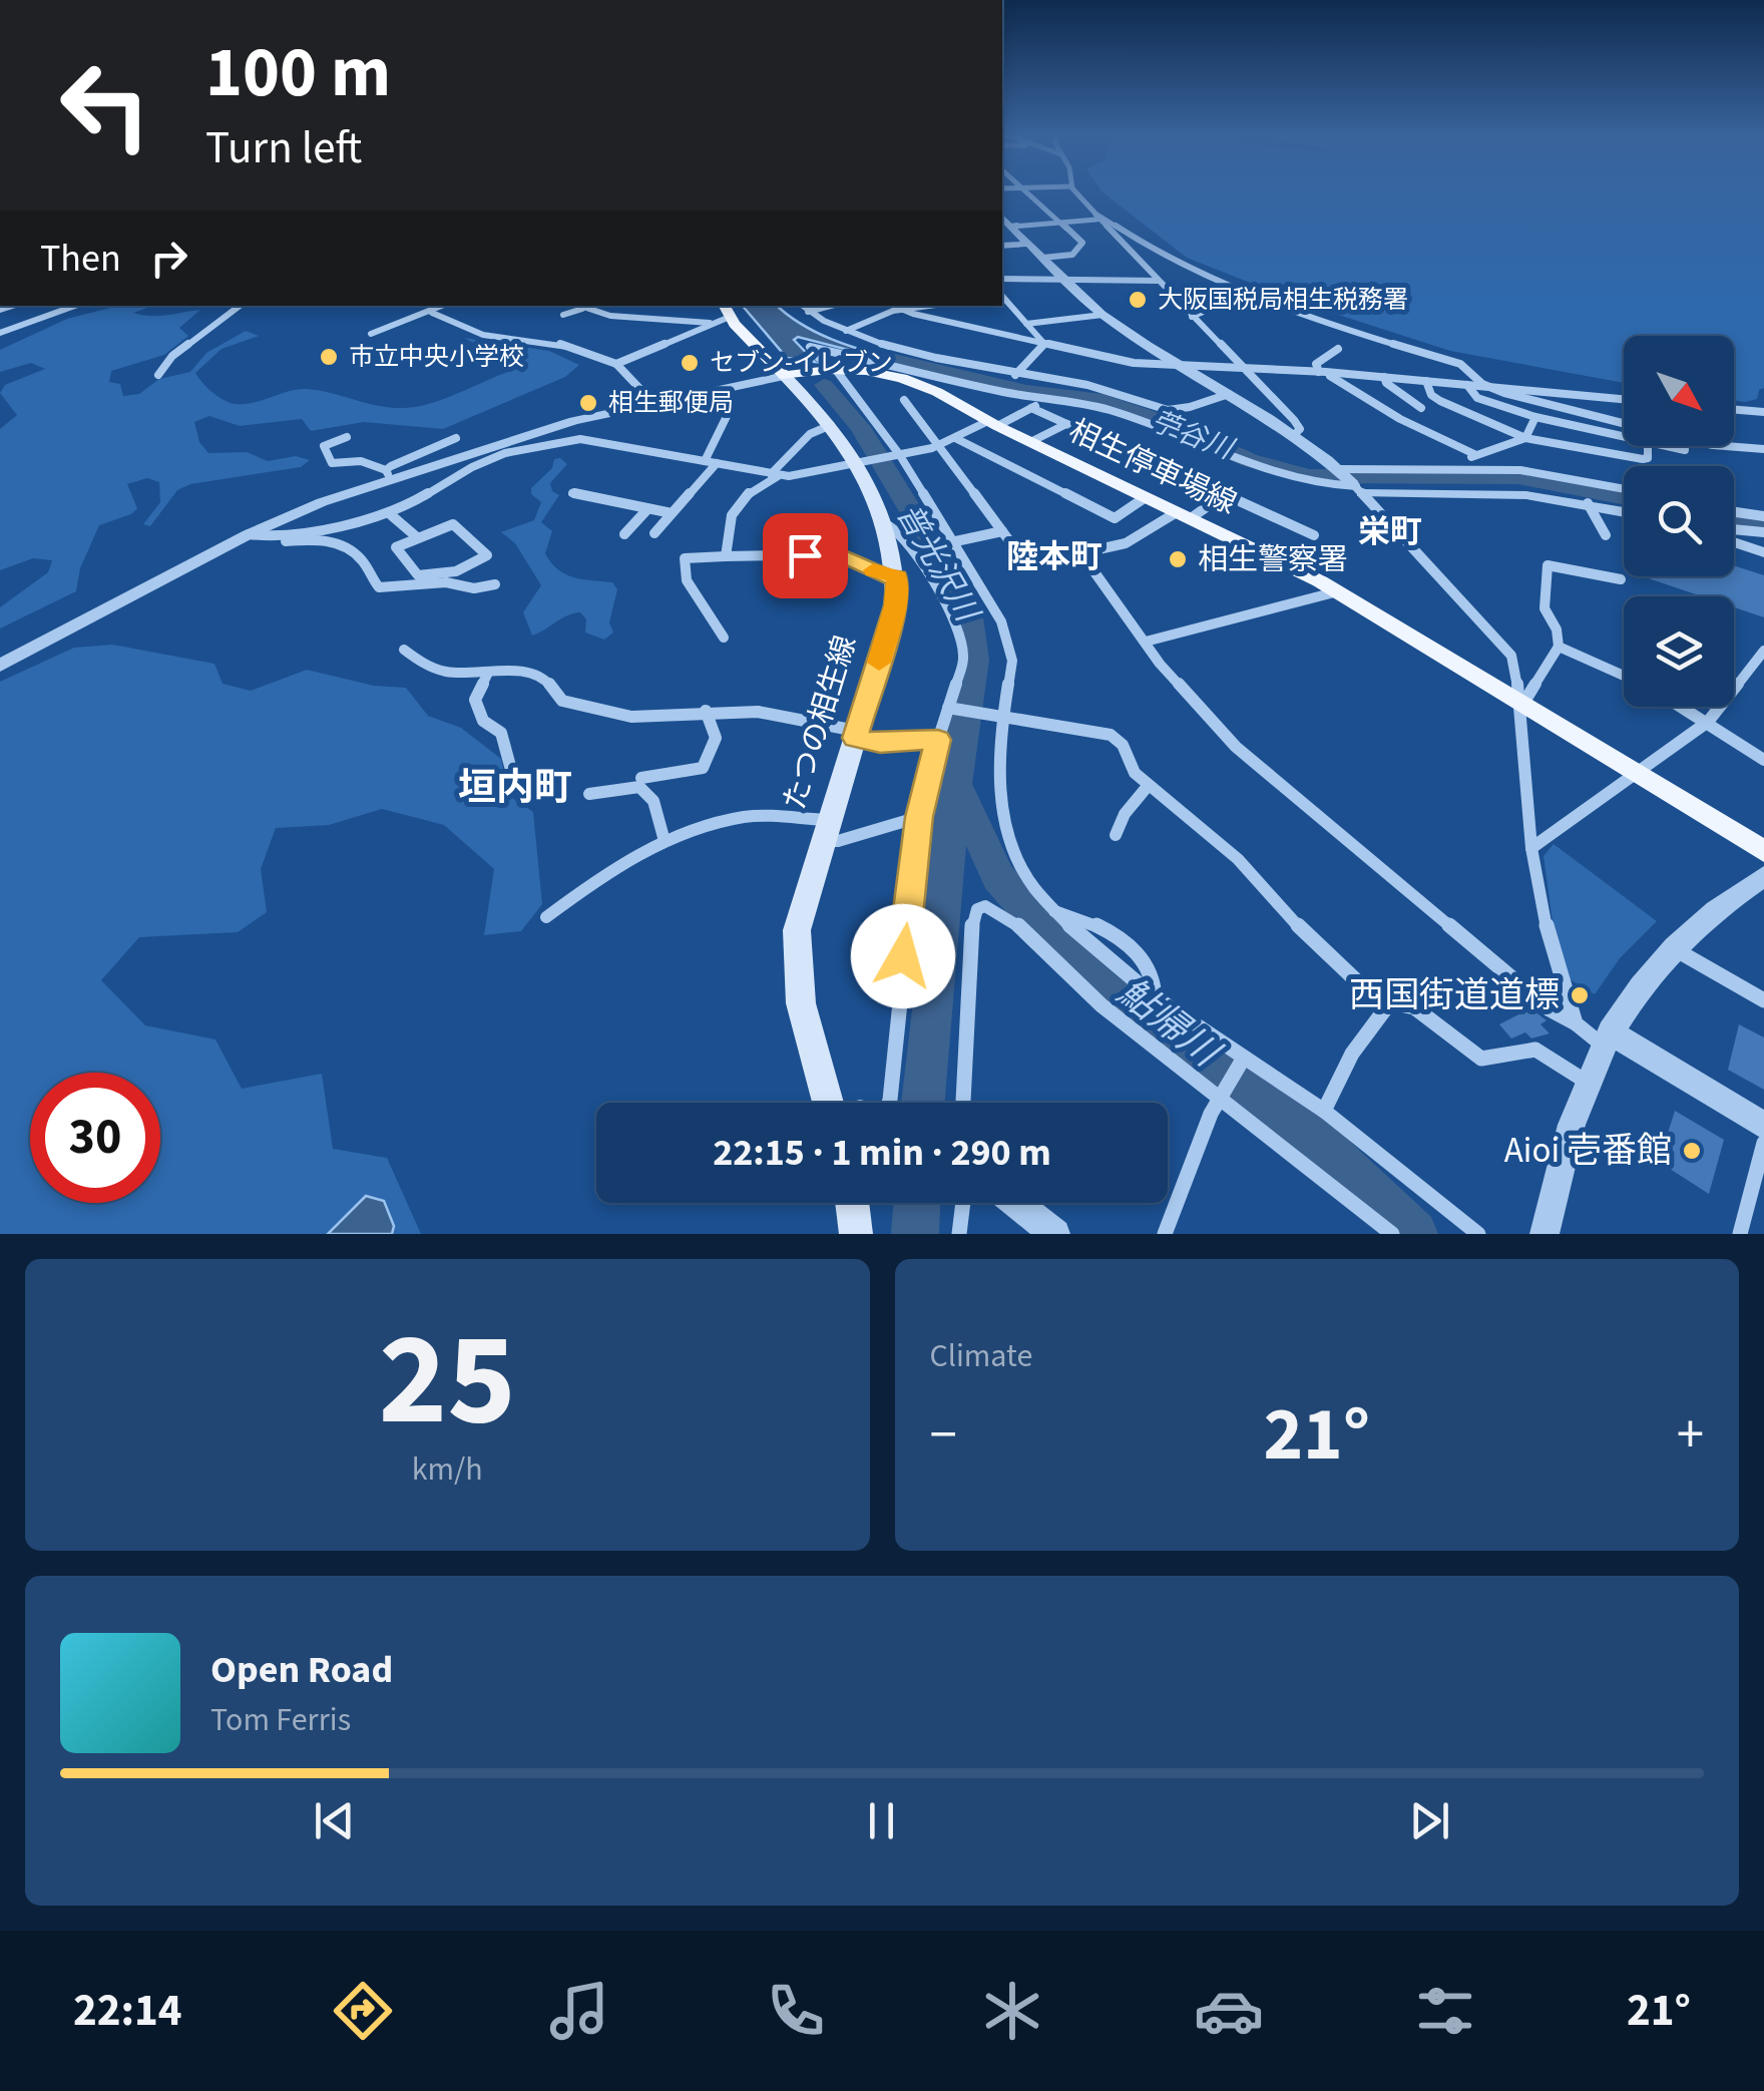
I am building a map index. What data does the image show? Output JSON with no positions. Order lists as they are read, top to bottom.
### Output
{
  "streets": {
    "main road": ["相生停車場線", "たつの相生線"]
  },
  "crossings": [
    ["相生停車場線", "たつの相生線"]
  ],
  "districts": ["栄町", "陸本町", "垣内町"],
  "water": ["苧谷川", "普光沢川", "鮎帰川"],
  "places": [
    "大阪国税局相生税務署",
    "市立中央小学校",
    "セブン-イレブン",
    "相生郵便局",
    "相生警察署",
    "西国街道道標",
    "Aioi 壱番館"
  ],
  "north": "bottom right",
  "page": {
    "turn": ["100 m", "Turn left"],
    "then": "Then",
    "limit": "30",
    "trip": "22:15 · 1 min · 290 m",
    "tile": [
      ["25", "km/h"],
      "Climate"
    ],
    "heat": ["−", "21°", "+"],
    "song": ["Open Road", "Tom Ferris"],
    "tabs": ["22:14", "21°"]
  }
}
